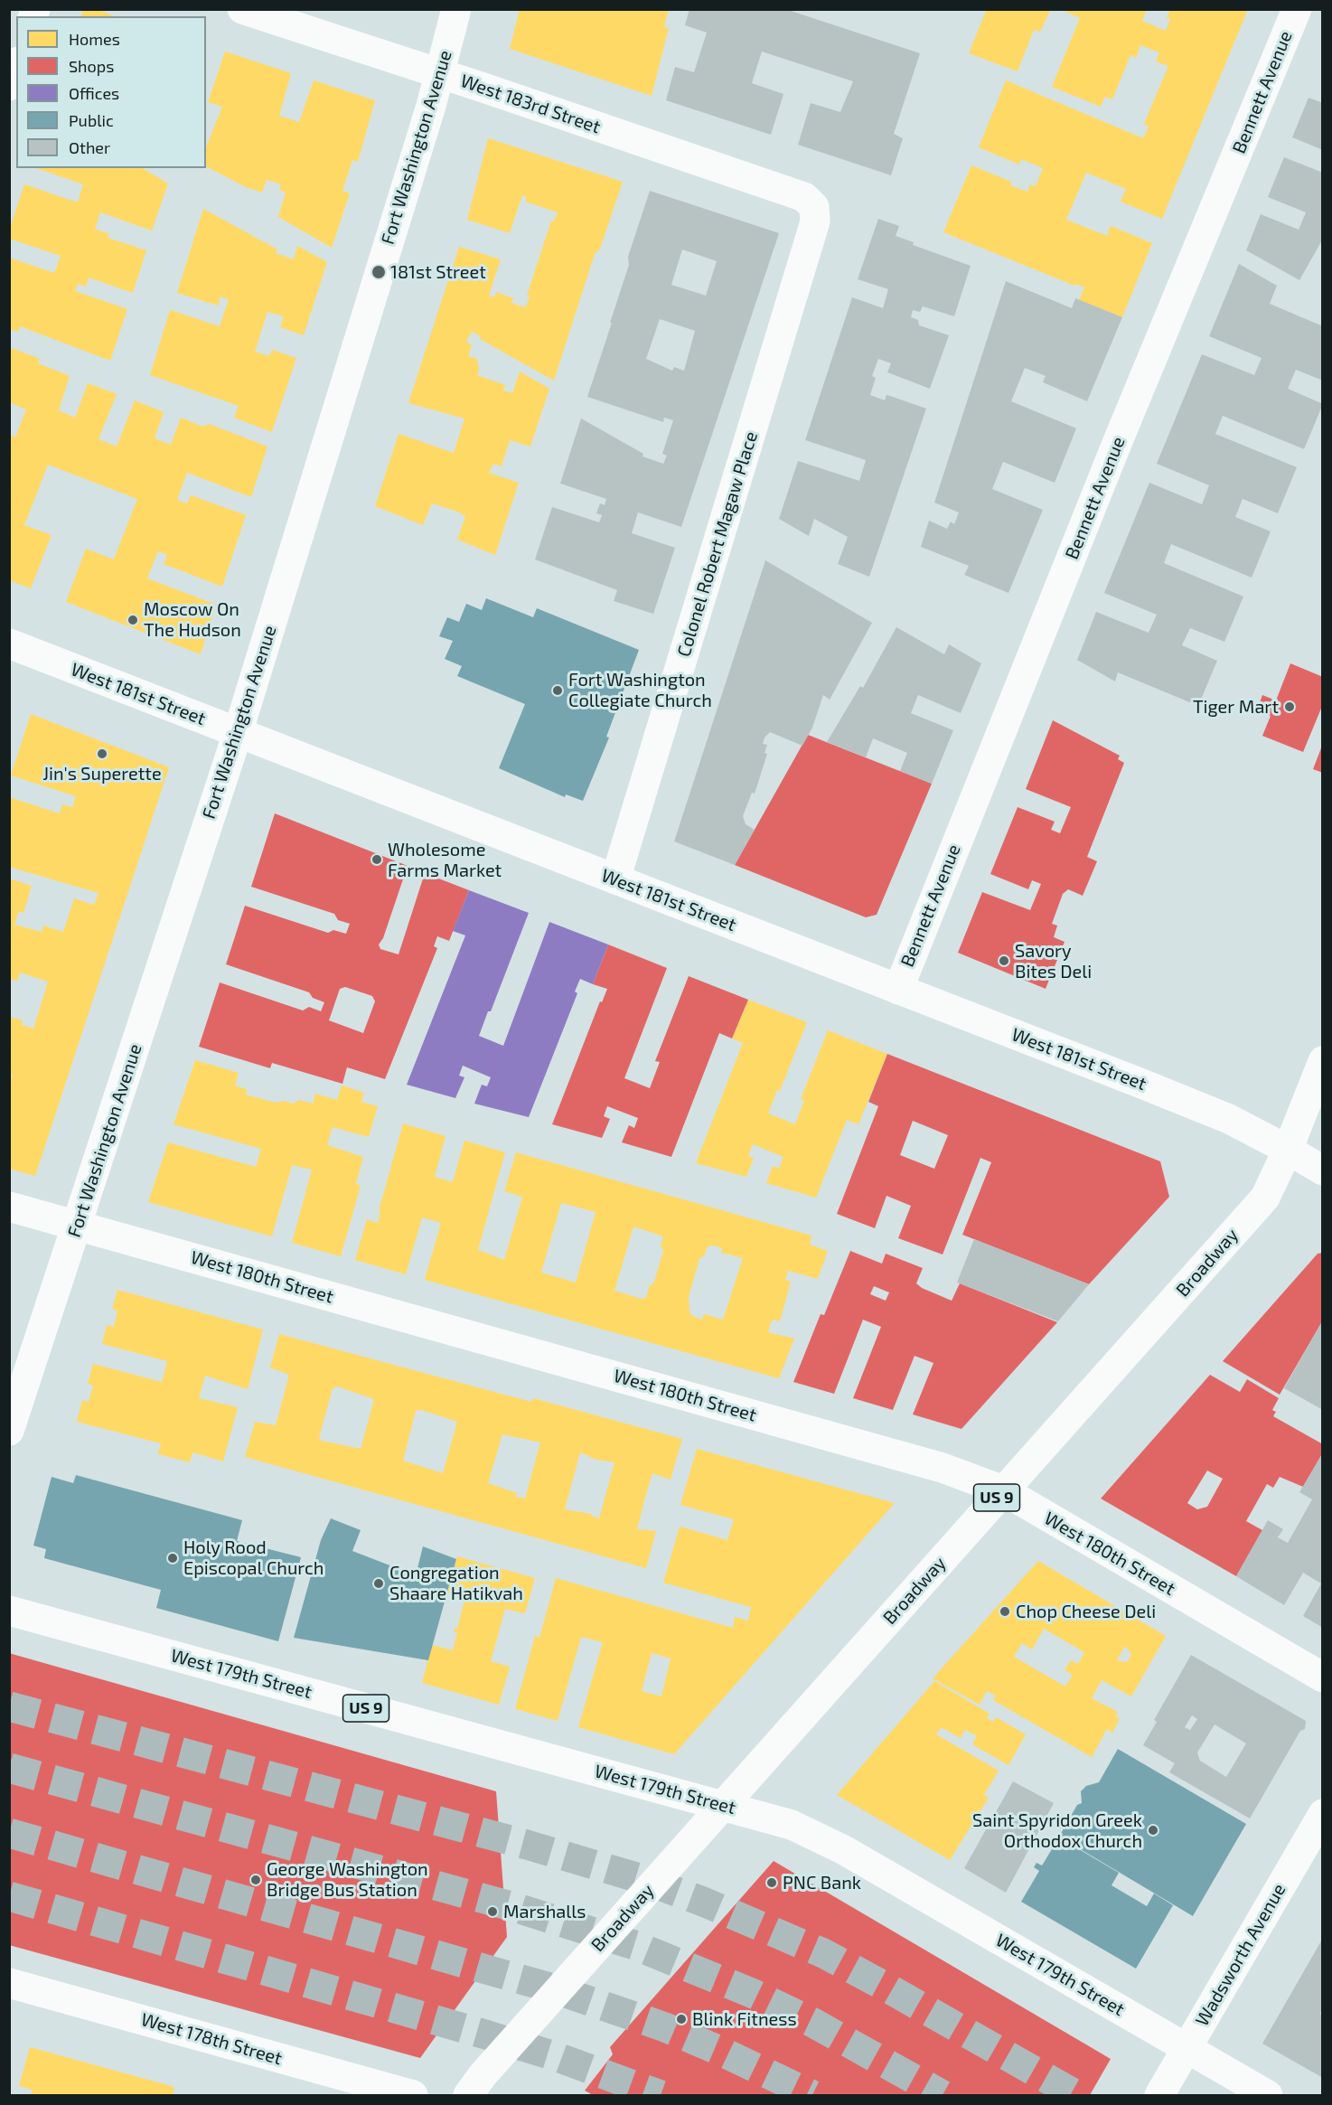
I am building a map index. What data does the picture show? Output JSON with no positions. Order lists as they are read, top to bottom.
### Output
{
  "streets": {
    "main road": [
      "Bennett Avenue",
      "West 183rd Street",
      "Fort Washington Avenue",
      "Colonel Robert Magaw Place",
      "West 181st Street",
      "Broadway",
      "West 180th Street",
      "US 9",
      "West 179th Street",
      "Wadsworth Avenue",
      "West 178th Street"
    ]
  },
  "crossings": [
    ["Bennett Avenue", "West 181st Street"],
    ["West 183rd Street", "Fort Washington Avenue"],
    ["West 183rd Street", "Colonel Robert Magaw Place"],
    ["Fort Washington Avenue", "West 181st Street"],
    ["Fort Washington Avenue", "West 180th Street"],
    ["Colonel Robert Magaw Place", "West 181st Street"],
    ["West 181st Street", "Broadway"],
    ["Broadway", "West 180th Street"],
    ["Broadway", "West 179th Street"],
    ["West 179th Street", "Wadsworth Avenue"]
  ],
  "places": [
    "181st Street",
    "Moscow On The Hudson",
    "Fort Washington Collegiate Church",
    "Tiger Mart",
    "Jin's Superette",
    "Wholesome Farms Market",
    "Savory Bites Deli",
    "Holy Rood Episcopal Church",
    "Congregation Shaare Hatikvah",
    "Chop Cheese Deli",
    "Saint Spyridon Greek Orthodox Church",
    "George Washington Bridge Bus Station",
    "PNC Bank",
    "Marshalls",
    "Blink Fitness"
  ],
  "legend": [
    "Homes",
    "Shops",
    "Offices",
    "Public",
    "Other"
  ]
}
